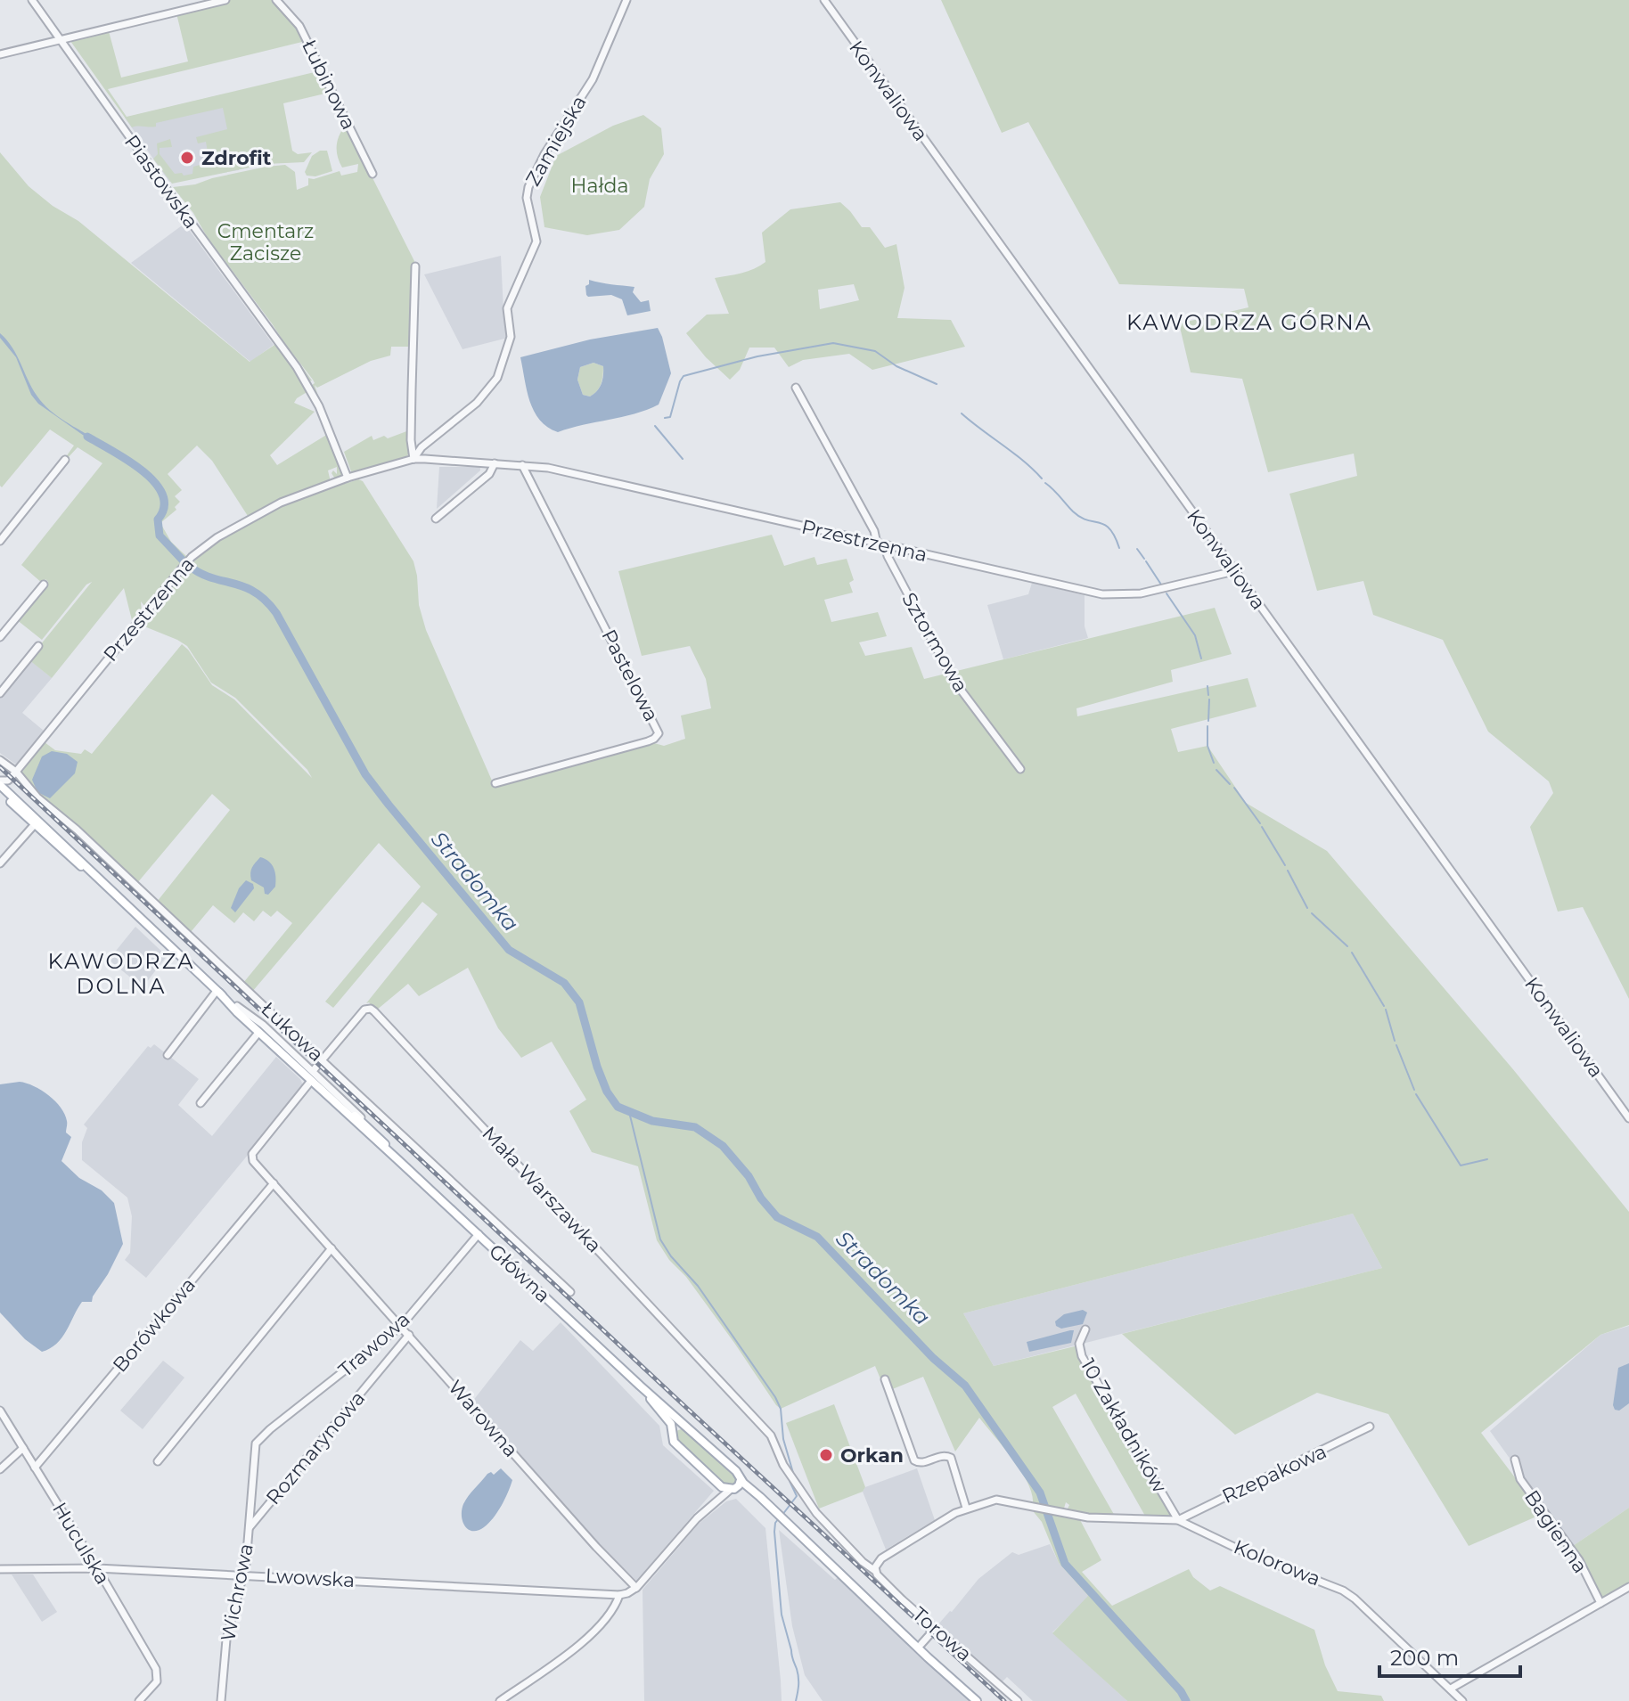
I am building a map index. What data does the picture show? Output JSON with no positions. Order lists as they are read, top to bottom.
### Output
{
  "streets": {
    "main road": ["Główna"],
    "street": [
      "Łubinowa",
      "Konwaliowa",
      "Zamiejska",
      "Piastowska",
      "Przestrzenna",
      "Sztormowa",
      "Pastelowa",
      "Łukowa",
      "Mała Warszawka",
      "Borówkowa",
      "Trawowa",
      "Warowna",
      "10 Zakładników",
      "Rozmarynowa",
      "Rzepakowa",
      "Bagienna",
      "Huculska",
      "Kolorowa",
      "Lwowska",
      "Wichrowa",
      "Torowa"
    ]
  },
  "crossings": [
    ["Konwaliowa", "Przestrzenna"],
    ["Zamiejska", "Przestrzenna"],
    ["Piastowska", "Przestrzenna"],
    ["Przestrzenna", "Sztormowa"],
    ["Przestrzenna", "Pastelowa"],
    ["Przestrzenna", "Łukowa"],
    ["Przestrzenna", "Główna"],
    ["Łukowa", "Mała Warszawka"],
    ["Mała Warszawka", "Główna"],
    ["Mała Warszawka", "Torowa"],
    ["Główna", "Trawowa"],
    ["Główna", "Warowna"],
    ["Borówkowa", "Warowna"],
    ["Borówkowa", "Huculska"],
    ["Trawowa", "Warowna"],
    ["Trawowa", "Wichrowa"],
    ["Warowna", "Rozmarynowa"],
    ["10 Zakładników", "Rzepakowa"],
    ["10 Zakładników", "Kolorowa"],
    ["Rozmarynowa", "Wichrowa"],
    ["Rzepakowa", "Kolorowa"],
    ["Huculska", "Lwowska"],
    ["Kolorowa", "Torowa"],
    ["Lwowska", "Wichrowa"]
  ],
  "districts": ["KAWODRZA GÓRNA", "KAWODRZA DOLNA"],
  "water": ["Stradomka"],
  "parks": ["Hałda", "Cmentarz Zacisze"],
  "places": ["Zdrofit", "Orkan"],
  "scale_bar": "200 m"
}
